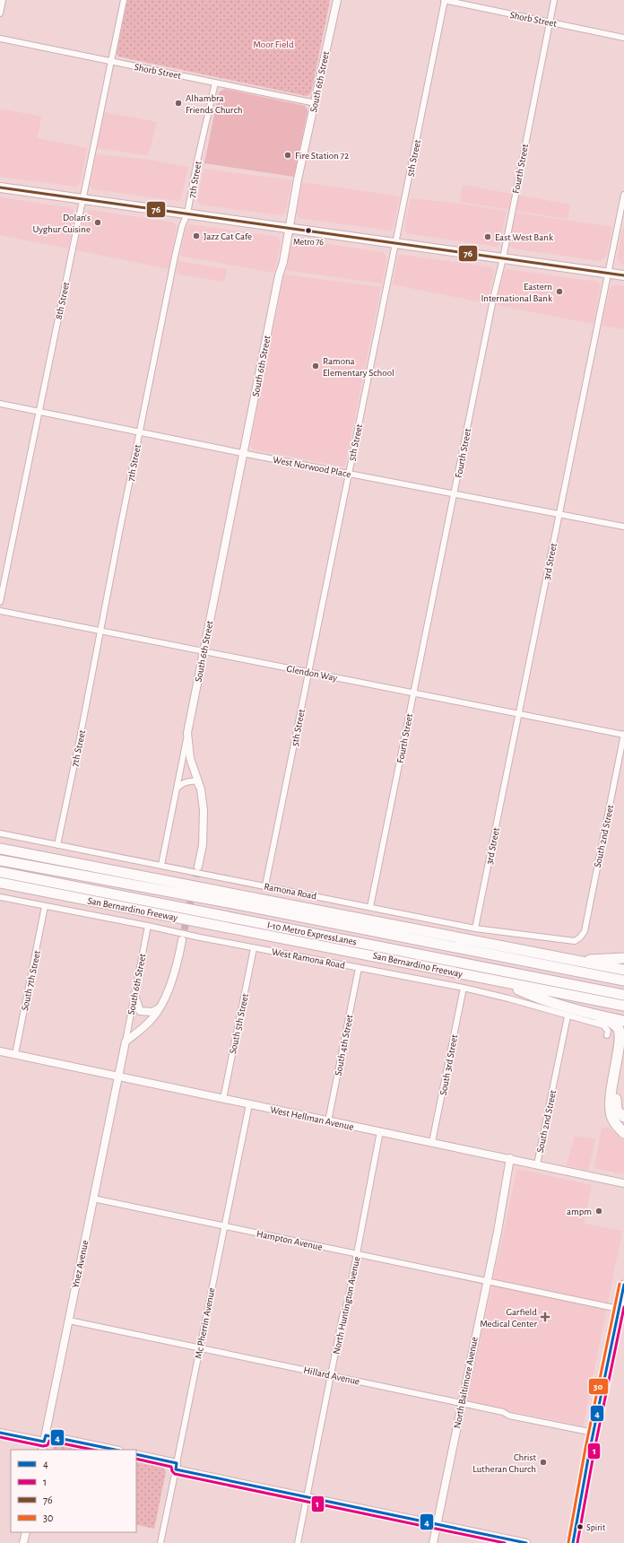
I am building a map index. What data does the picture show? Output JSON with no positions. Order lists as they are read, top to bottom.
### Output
{
  "streets": {
    "highway": ["San Bernardino Freeway", "I-10 Metro ExpressLanes"],
    "street": [
      "Shorb Street",
      "South 6th Street",
      "5th Street",
      "Fourth Street",
      "7th Street",
      "8th Street",
      "West Norwood Place",
      "3rd Street",
      "Glendon Way",
      "South 2nd Street",
      "Ramona Road",
      "West Ramona Road",
      "South 7th Street",
      "South 5th Street",
      "South 4th Street",
      "South 3rd Street",
      "West Hellman Avenue",
      "Hampton Avenue",
      "Ynez Avenue",
      "North Huntington Avenue",
      "Mc Pherrin Avenue",
      "Hillard Avenue",
      "North Baltimore Avenue"
    ]
  },
  "crossings": [
    ["Shorb Street", "South 6th Street"],
    ["Shorb Street", "5th Street"],
    ["Shorb Street", "Fourth Street"],
    ["Shorb Street", "7th Street"],
    ["Shorb Street", "8th Street"],
    ["South 6th Street", "West Norwood Place"],
    ["South 6th Street", "Glendon Way"],
    ["South 6th Street", "Ramona Road"],
    ["South 6th Street", "West Ramona Road"],
    ["South 6th Street", "West Hellman Avenue"],
    ["South 6th Street", "Ynez Avenue"],
    ["5th Street", "West Norwood Place"],
    ["5th Street", "Glendon Way"],
    ["5th Street", "Ramona Road"],
    ["Fourth Street", "West Norwood Place"],
    ["Fourth Street", "Glendon Way"],
    ["Fourth Street", "Ramona Road"],
    ["7th Street", "West Norwood Place"],
    ["7th Street", "Glendon Way"],
    ["7th Street", "Ramona Road"],
    ["8th Street", "West Norwood Place"],
    ["West Norwood Place", "3rd Street"],
    ["3rd Street", "Glendon Way"],
    ["3rd Street", "Ramona Road"],
    ["Glendon Way", "South 2nd Street"],
    ["South 2nd Street", "Ramona Road"],
    ["South 2nd Street", "West Ramona Road"],
    ["South 2nd Street", "West Hellman Avenue"],
    ["West Ramona Road", "South 7th Street"],
    ["West Ramona Road", "South 5th Street"],
    ["West Ramona Road", "South 4th Street"],
    ["West Ramona Road", "South 3rd Street"],
    ["South 7th Street", "West Hellman Avenue"],
    ["South 5th Street", "West Hellman Avenue"],
    ["South 4th Street", "West Hellman Avenue"],
    ["South 3rd Street", "West Hellman Avenue"],
    ["West Hellman Avenue", "Ynez Avenue"],
    ["West Hellman Avenue", "North Huntington Avenue"],
    ["West Hellman Avenue", "Mc Pherrin Avenue"],
    ["West Hellman Avenue", "North Baltimore Avenue"],
    ["Hampton Avenue", "Ynez Avenue"],
    ["Hampton Avenue", "North Huntington Avenue"],
    ["Hampton Avenue", "Mc Pherrin Avenue"],
    ["Hampton Avenue", "North Baltimore Avenue"],
    ["Ynez Avenue", "Hillard Avenue"],
    ["North Huntington Avenue", "Hillard Avenue"],
    ["Mc Pherrin Avenue", "Hillard Avenue"],
    ["Hillard Avenue", "North Baltimore Avenue"]
  ],
  "parks": ["Moor Field"],
  "places": {
    "other": [
      "Alhambra Friends Church",
      "Fire Station 72",
      "Dolan's Uyghur Cuisine",
      "Metro 76",
      "Jazz Cat Cafe",
      "East West Bank",
      "Eastern International Bank",
      "Ramona Elementary School",
      "ampm",
      "Christ Lutheran Church",
      "Spirit"
    ],
    "health": ["Garfield Medical Center"]
  },
  "lines": [
    "transit line 76",
    "transit line 30",
    "transit line 4",
    "transit line 1"
  ],
  "legend": [
    "4",
    "1",
    "76",
    "30"
  ]
}
